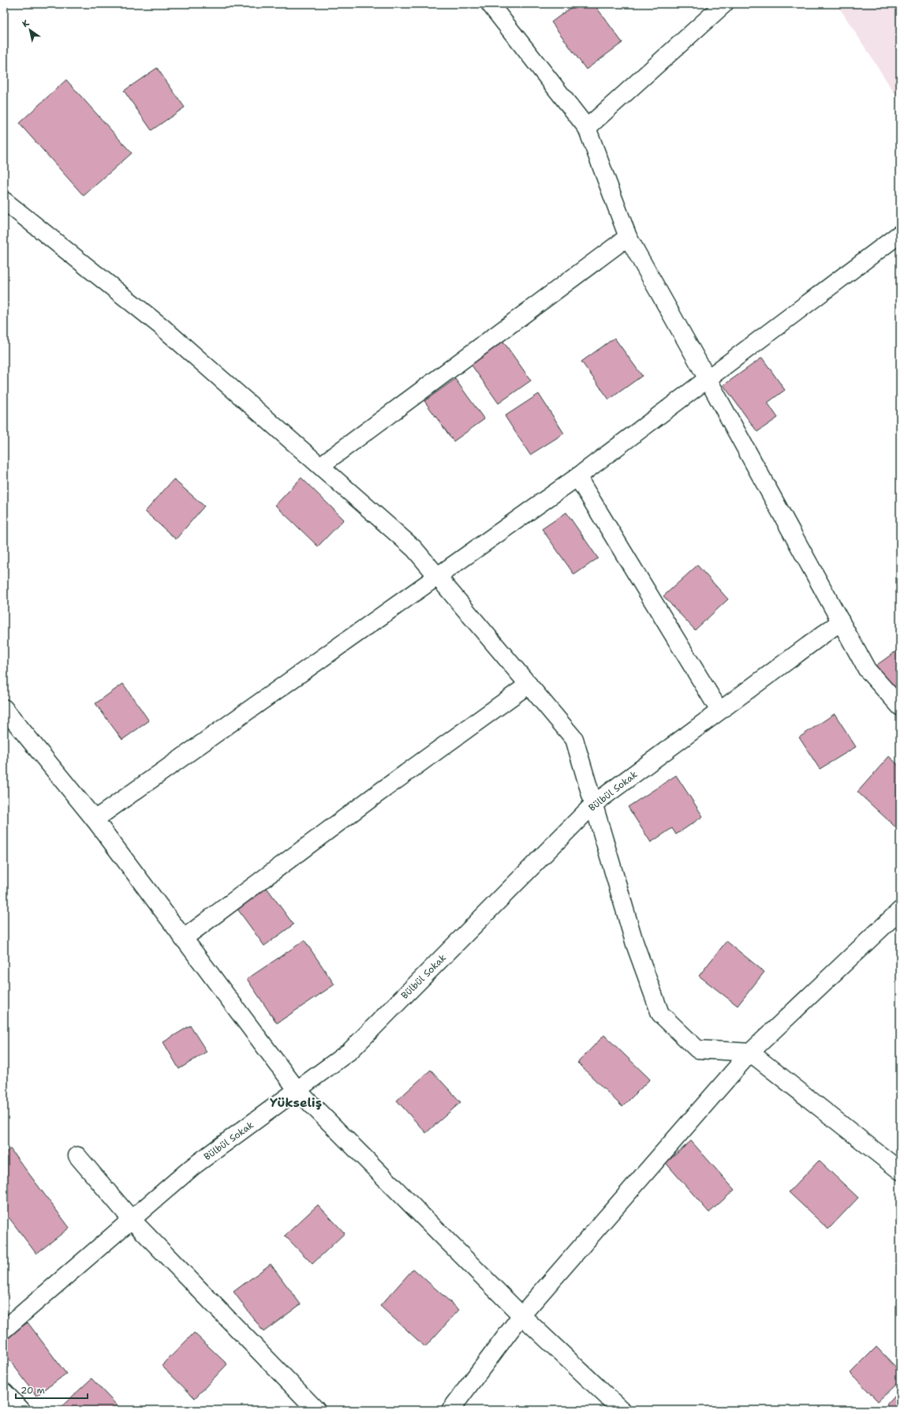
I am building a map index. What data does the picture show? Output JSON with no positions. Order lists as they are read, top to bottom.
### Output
{
  "streets": {
    "street": ["Bülbül Sokak"]
  },
  "districts": ["Yükseliş"],
  "scale_bar": "20 m",
  "north": "top left"
}
